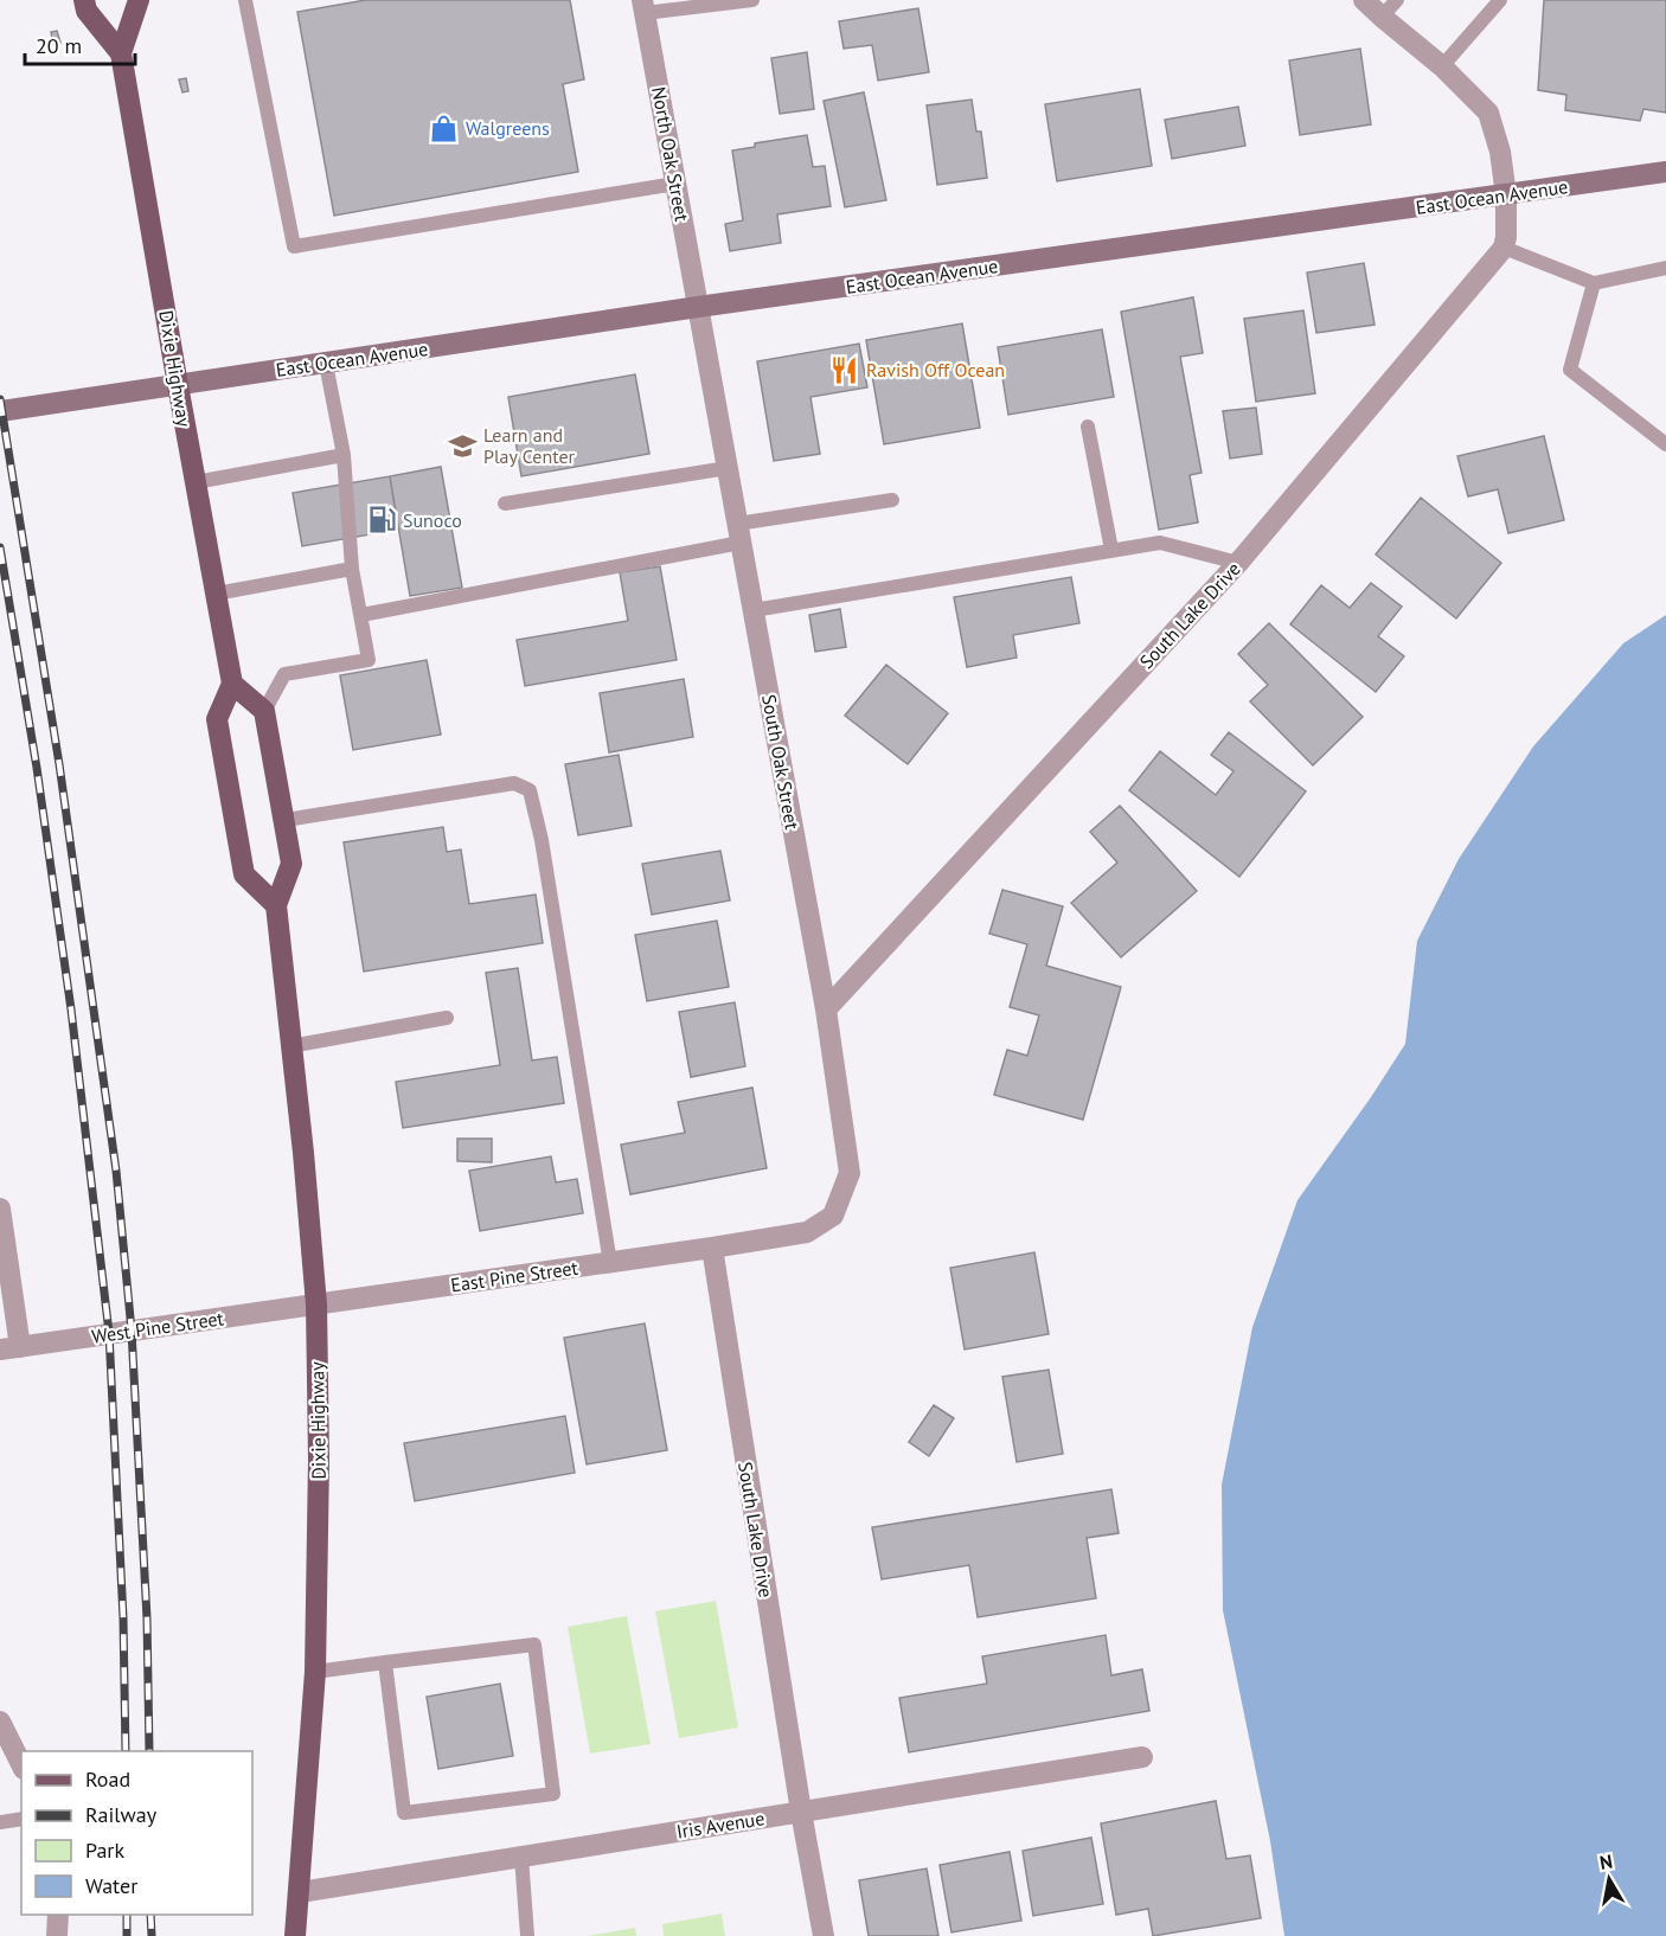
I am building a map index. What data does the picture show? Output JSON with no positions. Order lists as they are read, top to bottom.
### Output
{
  "streets": {
    "main road": ["East Ocean Avenue", "Dixie Highway"],
    "street": [
      "North Oak Street",
      "South Lake Drive",
      "South Oak Street",
      "East Pine Street",
      "West Pine Street",
      "Iris Avenue"
    ]
  },
  "crossings": [
    ["North Oak Street", "East Ocean Avenue"],
    ["North Oak Street", "South Oak Street"],
    ["East Ocean Avenue", "Dixie Highway"],
    ["East Ocean Avenue", "South Oak Street"],
    ["Dixie Highway", "East Pine Street"],
    ["Dixie Highway", "West Pine Street"],
    ["Dixie Highway", "Iris Avenue"],
    ["South Lake Drive", "South Oak Street"],
    ["South Lake Drive", "East Pine Street"],
    ["South Lake Drive", "Iris Avenue"],
    ["South Oak Street", "East Pine Street"],
    ["East Pine Street", "West Pine Street"]
  ],
  "places": {
    "shop": ["Walgreens"],
    "restaurant": ["Ravish Off Ocean"],
    "school or university": ["Learn and Play Center"],
    "fuel station": ["Sunoco"]
  },
  "legend": [
    "Road",
    "Railway",
    "Park",
    "Water"
  ],
  "scale_bar": "20 m",
  "north": "top"
}
